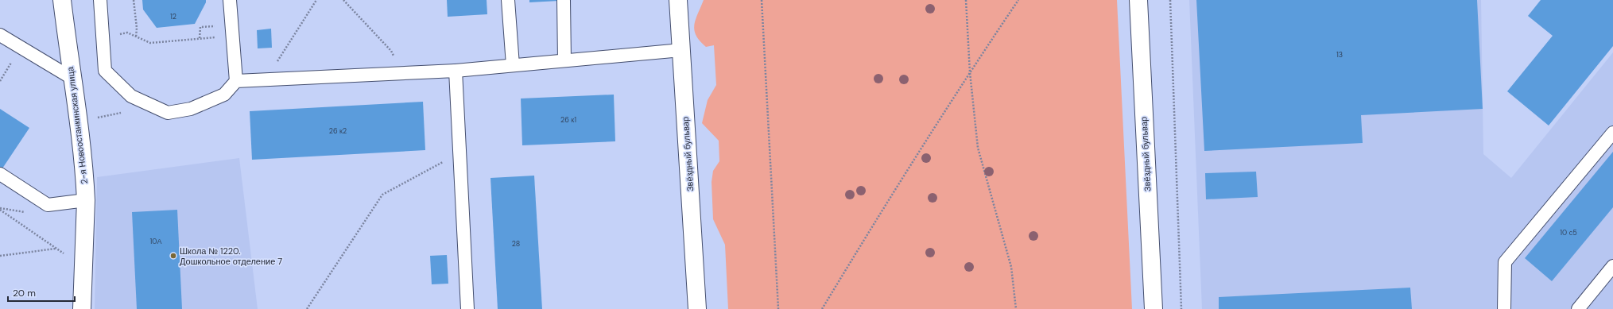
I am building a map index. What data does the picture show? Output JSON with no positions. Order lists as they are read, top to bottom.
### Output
{
  "streets": {
    "street": ["2-я Новоостанкинская улица", "Звёздный бульвар"]
  },
  "places": ["Школа № 1220. Дошкольное отделение 7"],
  "house_numbers": [
    "12",
    "13",
    "26 к1",
    "26 к2",
    "10 с5",
    "10А",
    "28"
  ],
  "scale_bar": "20 m"
}
